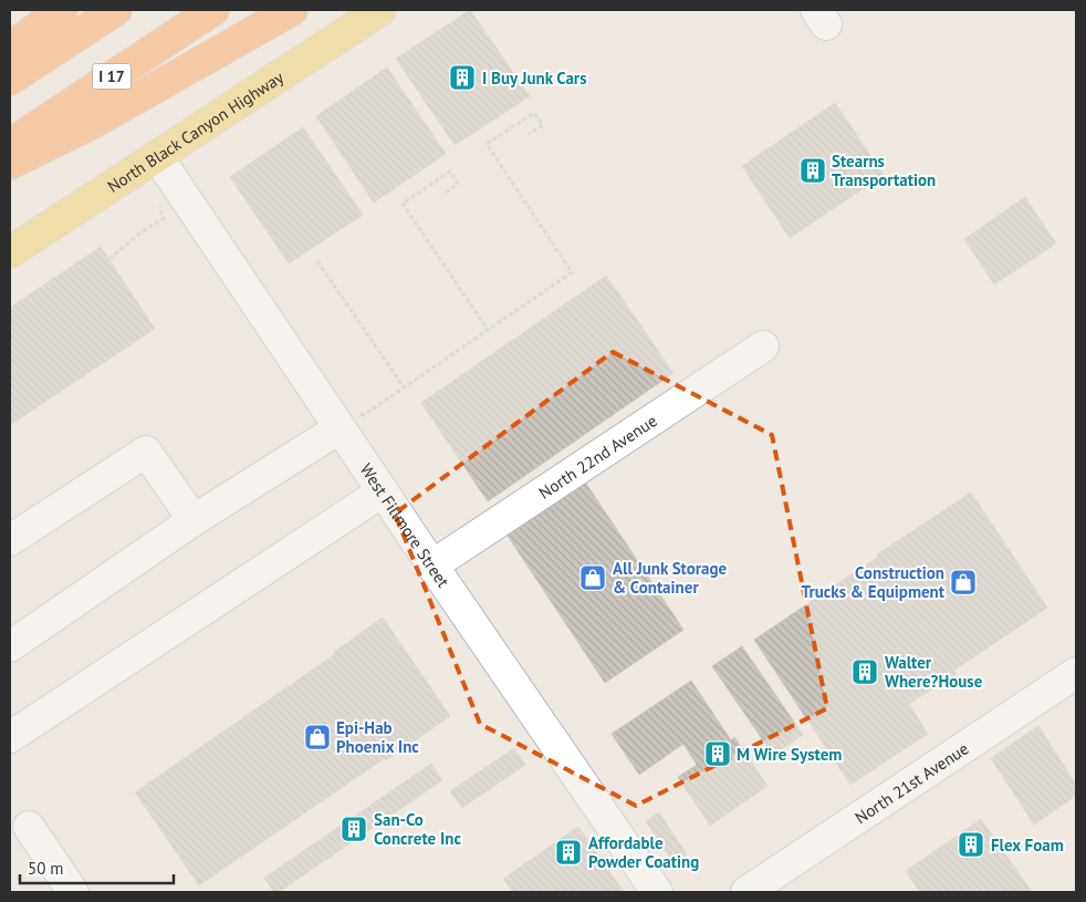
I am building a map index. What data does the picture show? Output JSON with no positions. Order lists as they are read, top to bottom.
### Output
{
  "streets": {
    "highway": ["I 17"],
    "main road": ["North Black Canyon Highway"],
    "street": ["North 22nd Avenue", "West Fillmore Street", "North 21st Avenue"]
  },
  "crossings": [
    ["North Black Canyon Highway", "West Fillmore Street"],
    ["North 22nd Avenue", "West Fillmore Street"]
  ],
  "places": {
    "building": [
      "I Buy Junk Cars",
      "Stearns Transportation",
      "Walter Where?House",
      "M Wire System",
      "San-Co Concrete Inc",
      "Flex Foam",
      "Affordable Powder Coating"
    ],
    "shop": ["All Junk Storage & Container", "Construction Trucks & Equipment", "Epi-Hab Phoenix Inc"]
  },
  "scale_bar": "50 m"
}
